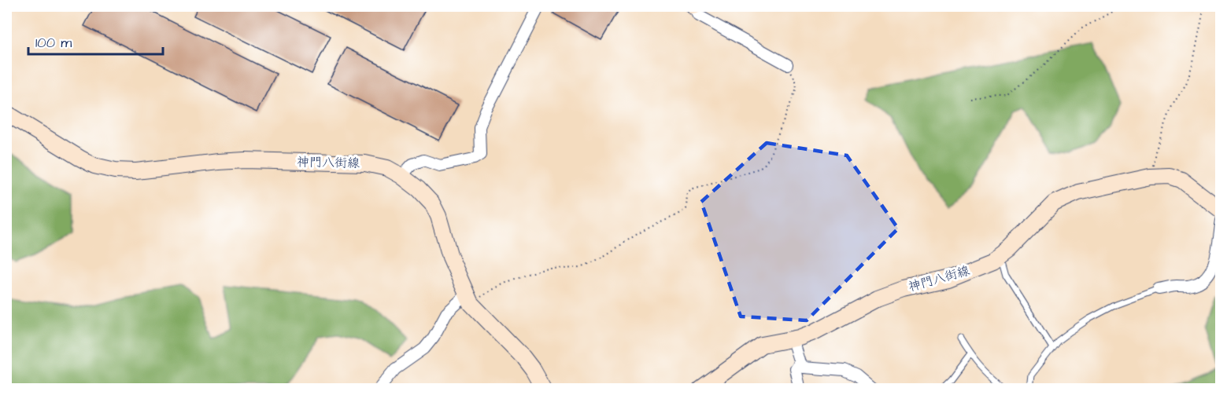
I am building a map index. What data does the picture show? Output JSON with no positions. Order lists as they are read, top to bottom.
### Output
{
  "streets": {
    "main road": ["神門八街線"]
  },
  "scale_bar": "100 m"
}
